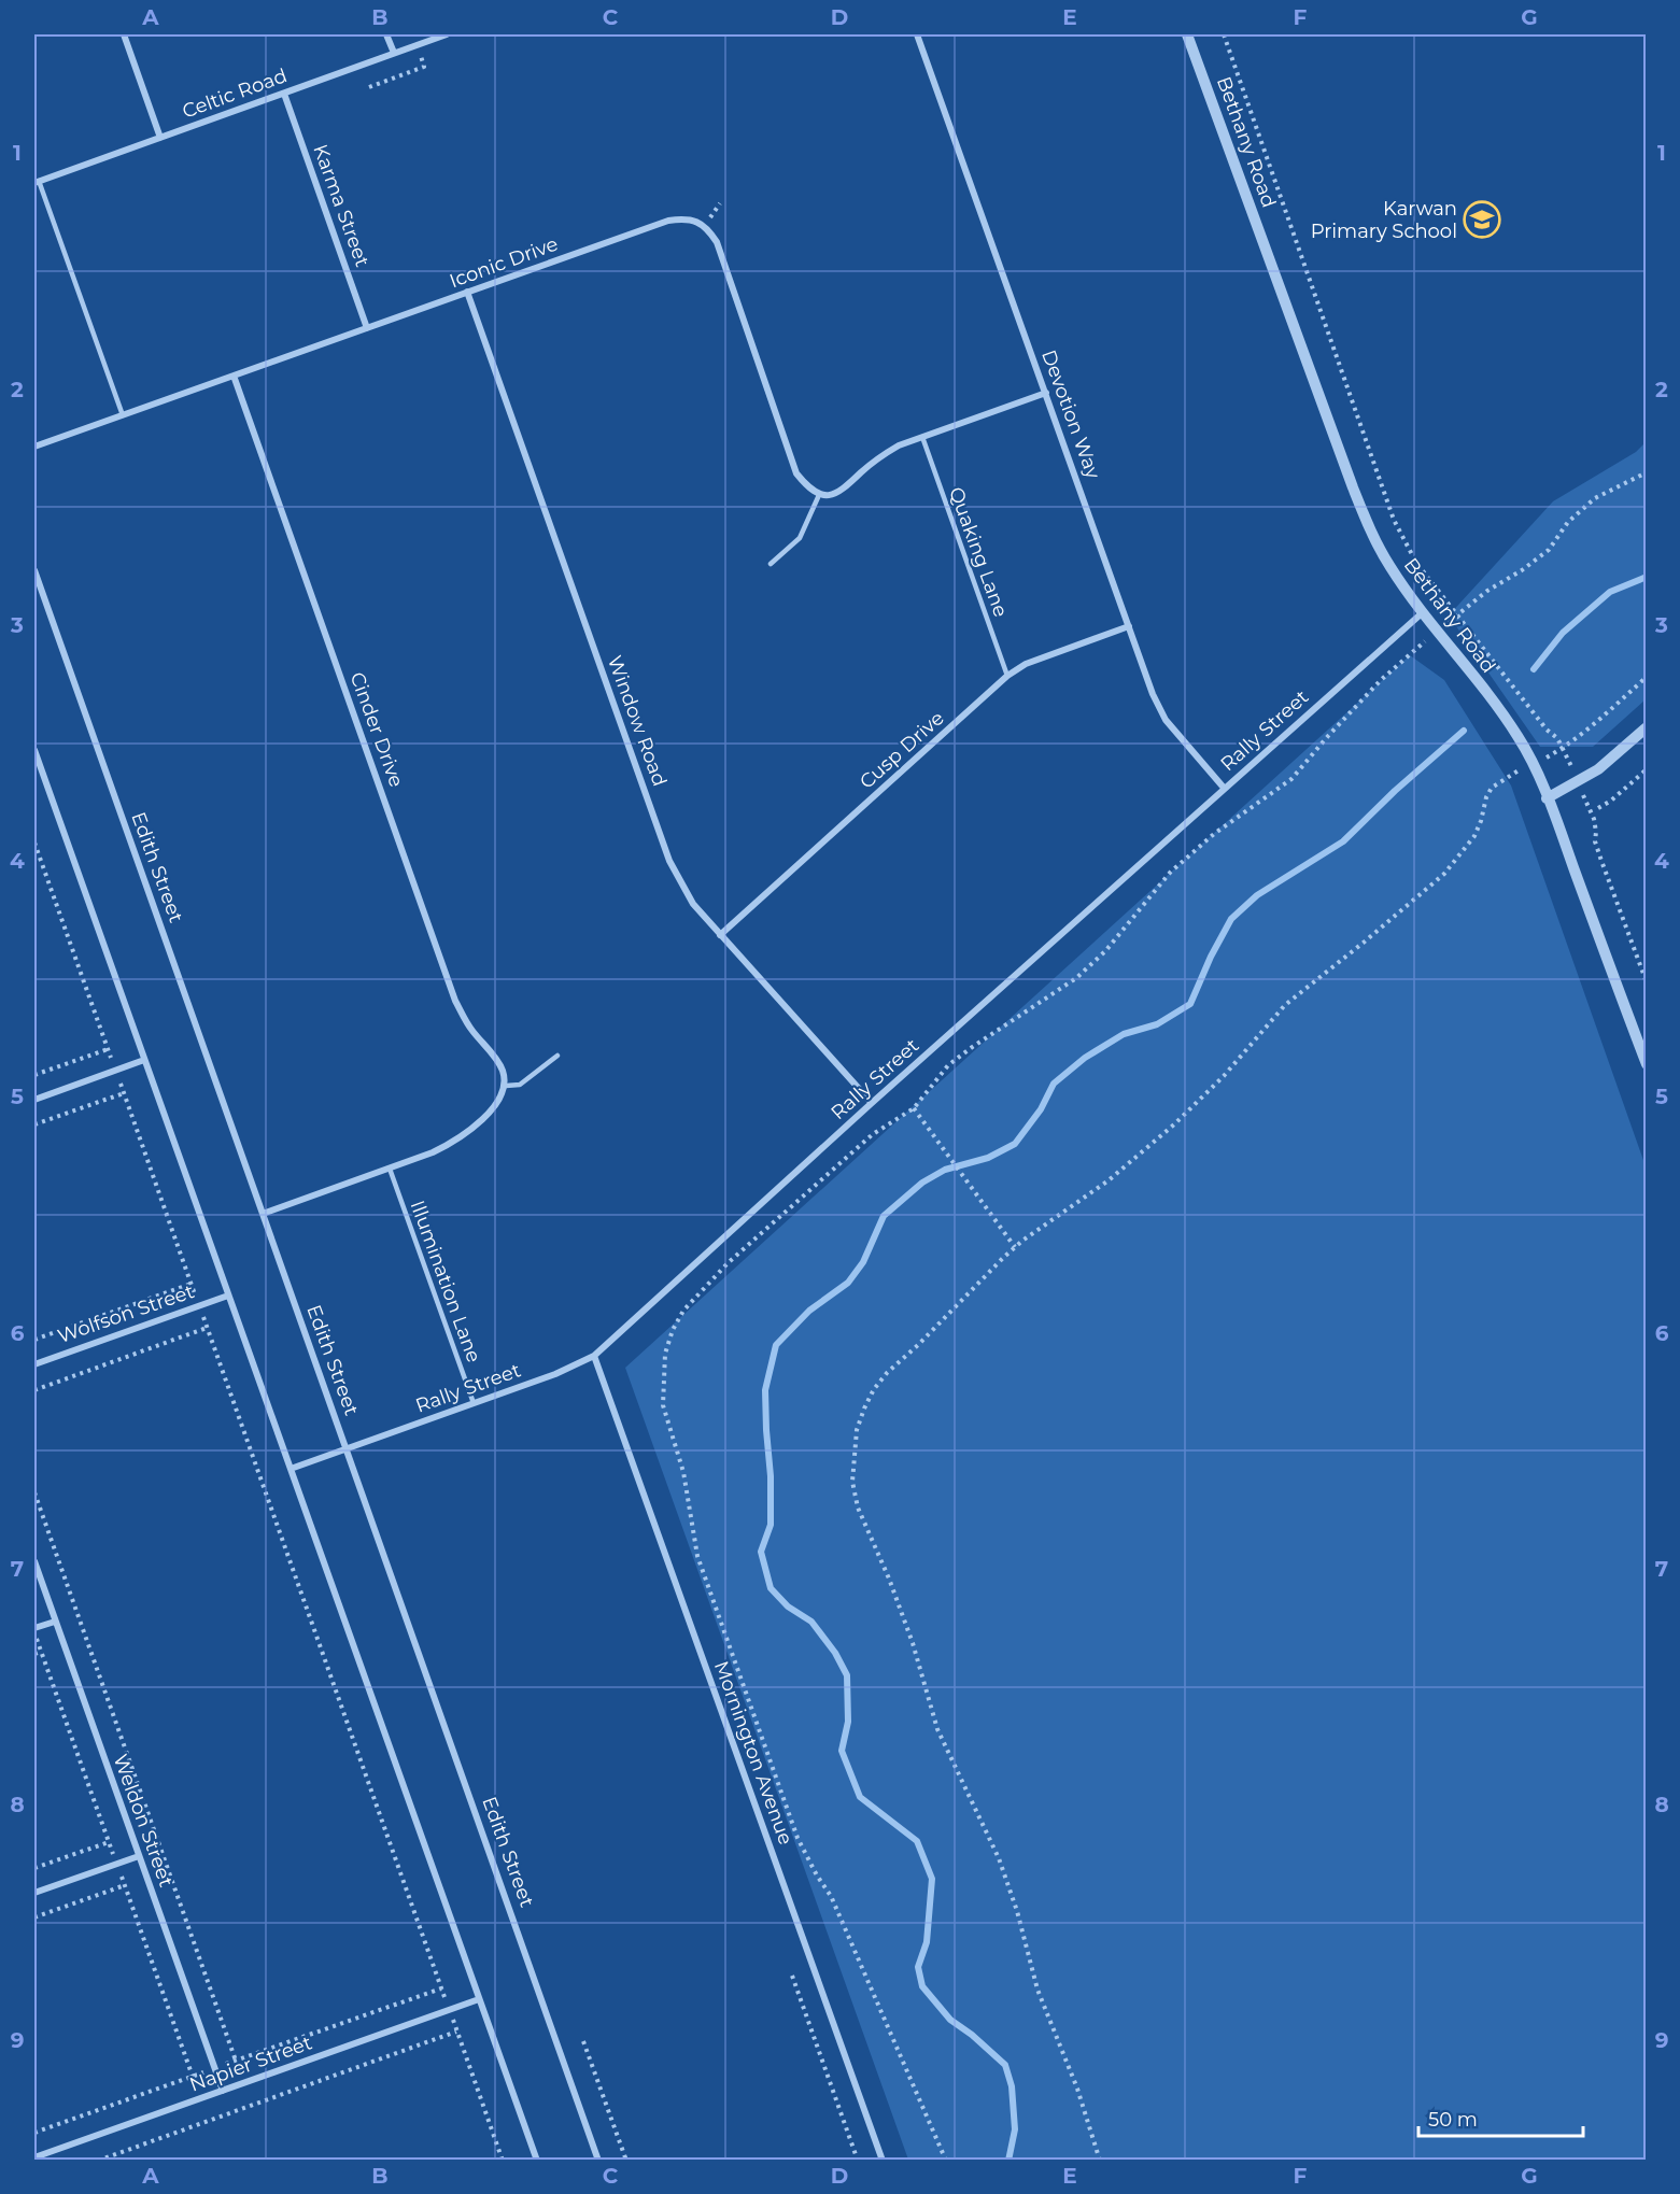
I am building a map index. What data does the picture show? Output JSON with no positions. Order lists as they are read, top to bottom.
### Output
{
  "streets": {
    "street": [
      "Celtic Road",
      "Bethany Road",
      "Karma Street",
      "Iconic Drive",
      "Devotion Way",
      "Window Road",
      "Cinder Drive",
      "Rally Street",
      "Cusp Drive",
      "Edith Street",
      "Wolfson Street",
      "Mornington Avenue",
      "Weldon Street",
      "Napier Street"
    ],
    "lane": ["Quaking Lane", "Illumination Lane"]
  },
  "crossings": [
    ["Celtic Road", "Karma Street"],
    ["Bethany Road", "Rally Street"],
    ["Karma Street", "Iconic Drive"],
    ["Iconic Drive", "Window Road"],
    ["Iconic Drive", "Cinder Drive"],
    ["Devotion Way", "Rally Street"],
    ["Devotion Way", "Cusp Drive"],
    ["Quaking Lane", "Cusp Drive"],
    ["Window Road", "Rally Street"],
    ["Window Road", "Cusp Drive"],
    ["Rally Street", "Edith Street"],
    ["Rally Street", "Illumination Lane"],
    ["Rally Street", "Mornington Avenue"],
    ["Weldon Street", "Napier Street"]
  ],
  "places": {
    "school or university": ["Karwan Primary School"]
  },
  "scale_bar": "50 m",
  "grid": {
    "columns": [
      "A",
      "B",
      "C",
      "D",
      "E",
      "F",
      "G"
    ],
    "rows": [
      "1",
      "2",
      "3",
      "4",
      "5",
      "6",
      "7",
      "8",
      "9"
    ]
  }
}
